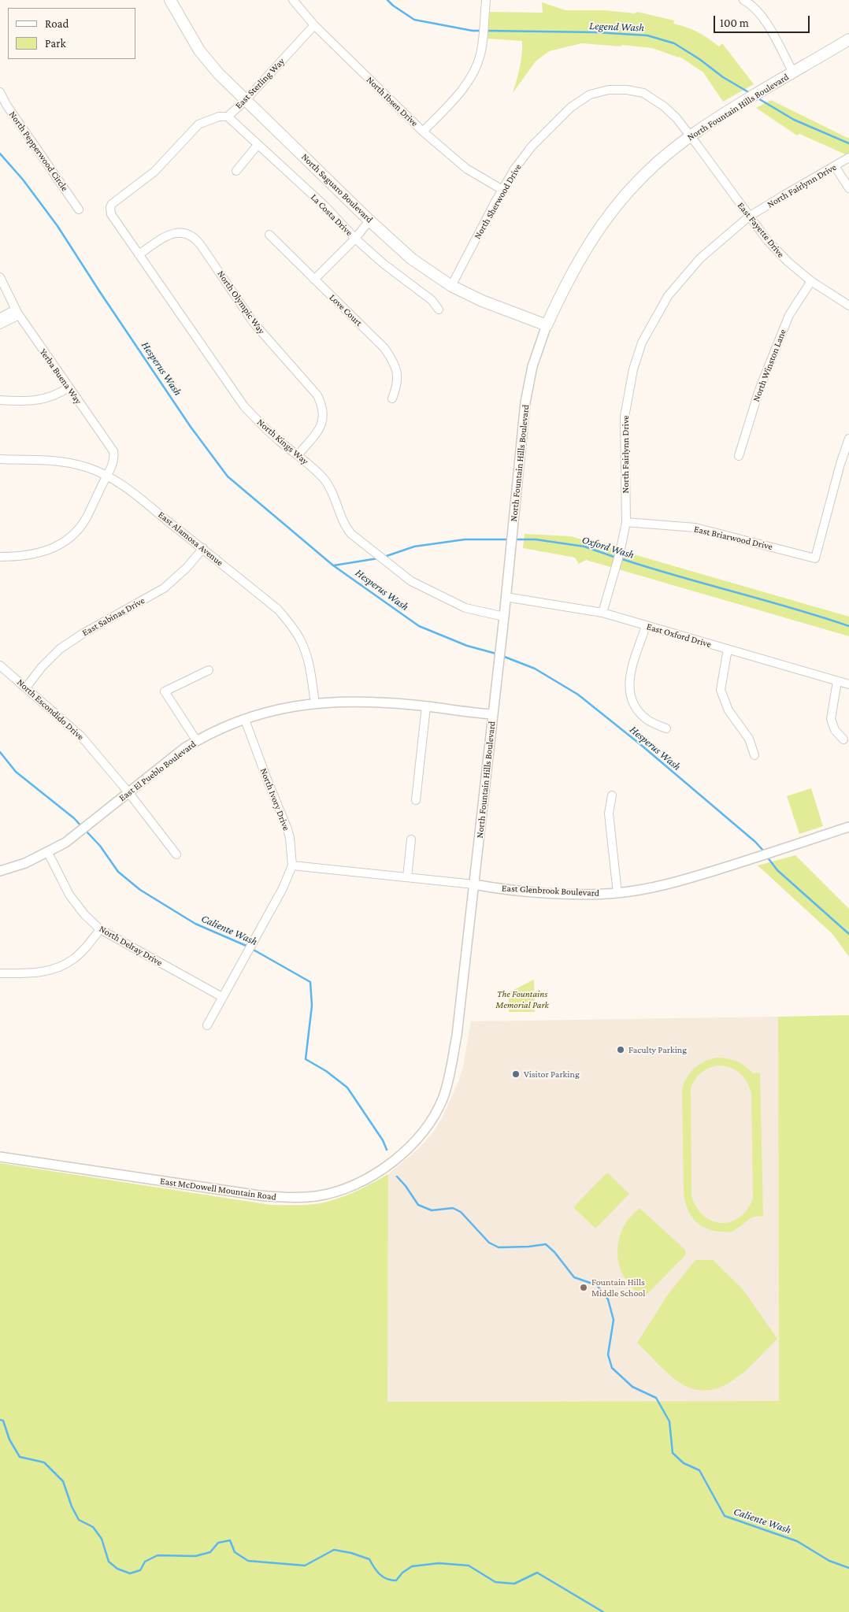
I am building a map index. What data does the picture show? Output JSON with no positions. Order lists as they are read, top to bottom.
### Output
{
  "streets": {
    "main road": ["North Fountain Hills Boulevard", "North Saguaro Boulevard"],
    "street": [
      "East Sterling Way",
      "North Ibsen Drive",
      "North Pepperwood Circle",
      "North Fairlynn Drive",
      "North Sherwood Drive",
      "La Costa Drive",
      "East Fayette Drive",
      "North Olympic Way",
      "Love Court",
      "North Winston Lane",
      "Yerba Buena Way",
      "North Kings Way",
      "East Briarwood Drive",
      "East Alamosa Avenue",
      "East Sabinas Drive",
      "East Oxford Drive",
      "North Escondido Drive",
      "East El Pueblo Boulevard",
      "North Ivory Drive",
      "East Glenbrook Boulevard",
      "North Delray Drive",
      "East McDowell Mountain Road"
    ]
  },
  "crossings": [
    ["East Sterling Way", "North Ibsen Drive"],
    ["East Sterling Way", "North Saguaro Boulevard"],
    ["East Sterling Way", "La Costa Drive"],
    ["East Sterling Way", "North Kings Way"],
    ["North Ibsen Drive", "North Sherwood Drive"],
    ["North Fountain Hills Boulevard", "North Saguaro Boulevard"],
    ["North Fountain Hills Boulevard", "North Sherwood Drive"],
    ["North Fountain Hills Boulevard", "East Fayette Drive"],
    ["North Fountain Hills Boulevard", "North Kings Way"],
    ["North Fountain Hills Boulevard", "East Oxford Drive"],
    ["North Fountain Hills Boulevard", "East El Pueblo Boulevard"],
    ["North Fountain Hills Boulevard", "East Glenbrook Boulevard"],
    ["North Fountain Hills Boulevard", "East McDowell Mountain Road"],
    ["North Fairlynn Drive", "East Fayette Drive"],
    ["North Fairlynn Drive", "East Briarwood Drive"],
    ["North Fairlynn Drive", "East Oxford Drive"],
    ["North Saguaro Boulevard", "North Sherwood Drive"],
    ["North Sherwood Drive", "East Fayette Drive"],
    ["East Fayette Drive", "North Winston Lane"],
    ["North Olympic Way", "North Kings Way"],
    ["Yerba Buena Way", "East Alamosa Avenue"],
    ["East Alamosa Avenue", "East Sabinas Drive"],
    ["East Alamosa Avenue", "East El Pueblo Boulevard"],
    ["East Sabinas Drive", "North Escondido Drive"],
    ["North Escondido Drive", "East El Pueblo Boulevard"],
    ["East El Pueblo Boulevard", "North Ivory Drive"],
    ["East El Pueblo Boulevard", "North Delray Drive"],
    ["North Ivory Drive", "East Glenbrook Boulevard"],
    ["North Ivory Drive", "North Delray Drive"]
  ],
  "water": [
    "Legend Wash",
    "Hesperus Wash",
    "Oxford Wash",
    "Caliente Wash"
  ],
  "parks": ["The Fountains Memorial Park"],
  "places": ["Faculty Parking", "Visitor Parking", "Fountain Hills Middle School"],
  "legend": ["Road", "Park"],
  "scale_bar": "100 m"
}
